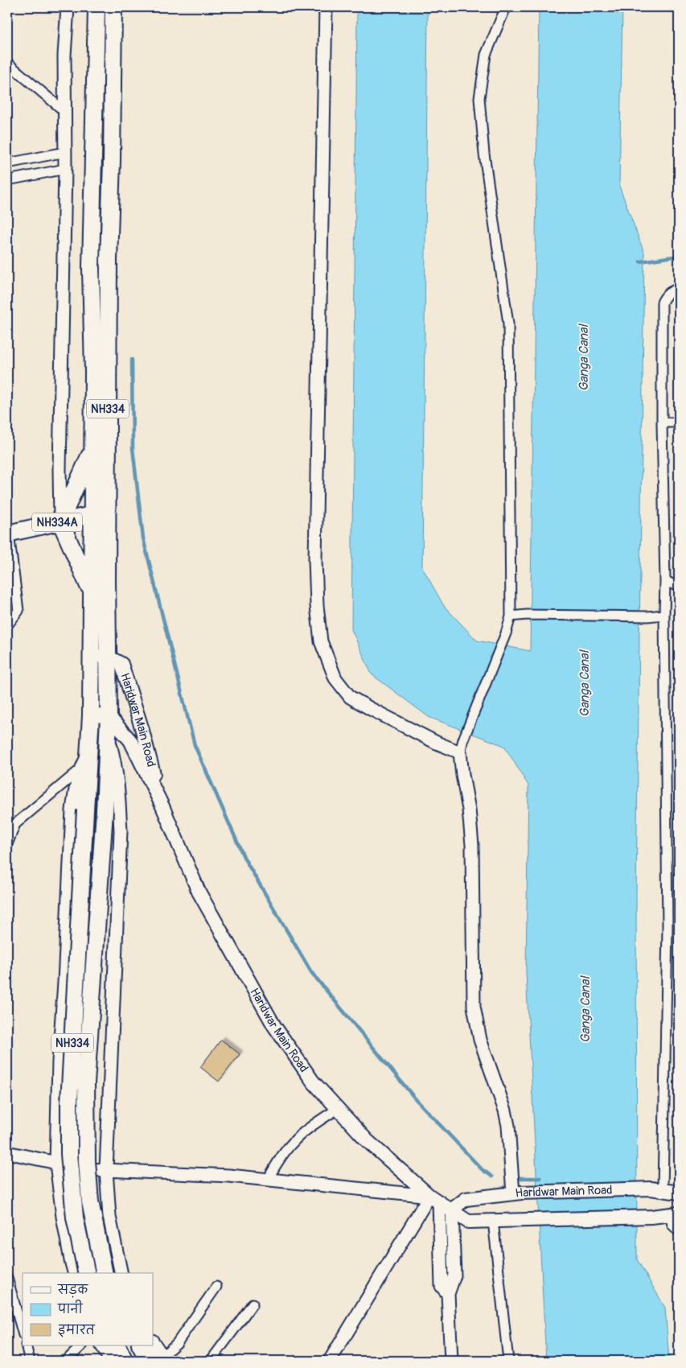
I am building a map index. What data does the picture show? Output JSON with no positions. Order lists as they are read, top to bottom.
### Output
{
  "streets": {
    "highway": ["NH334", "NH334A"],
    "main road": ["Haridwar Main Road"]
  },
  "crossings": [
    ["NH334", "NH334A"],
    ["NH334", "Haridwar Main Road"]
  ],
  "water": ["Ganga Canal"],
  "legend": ["सड़क", "पानी", "इमारत"]
}
